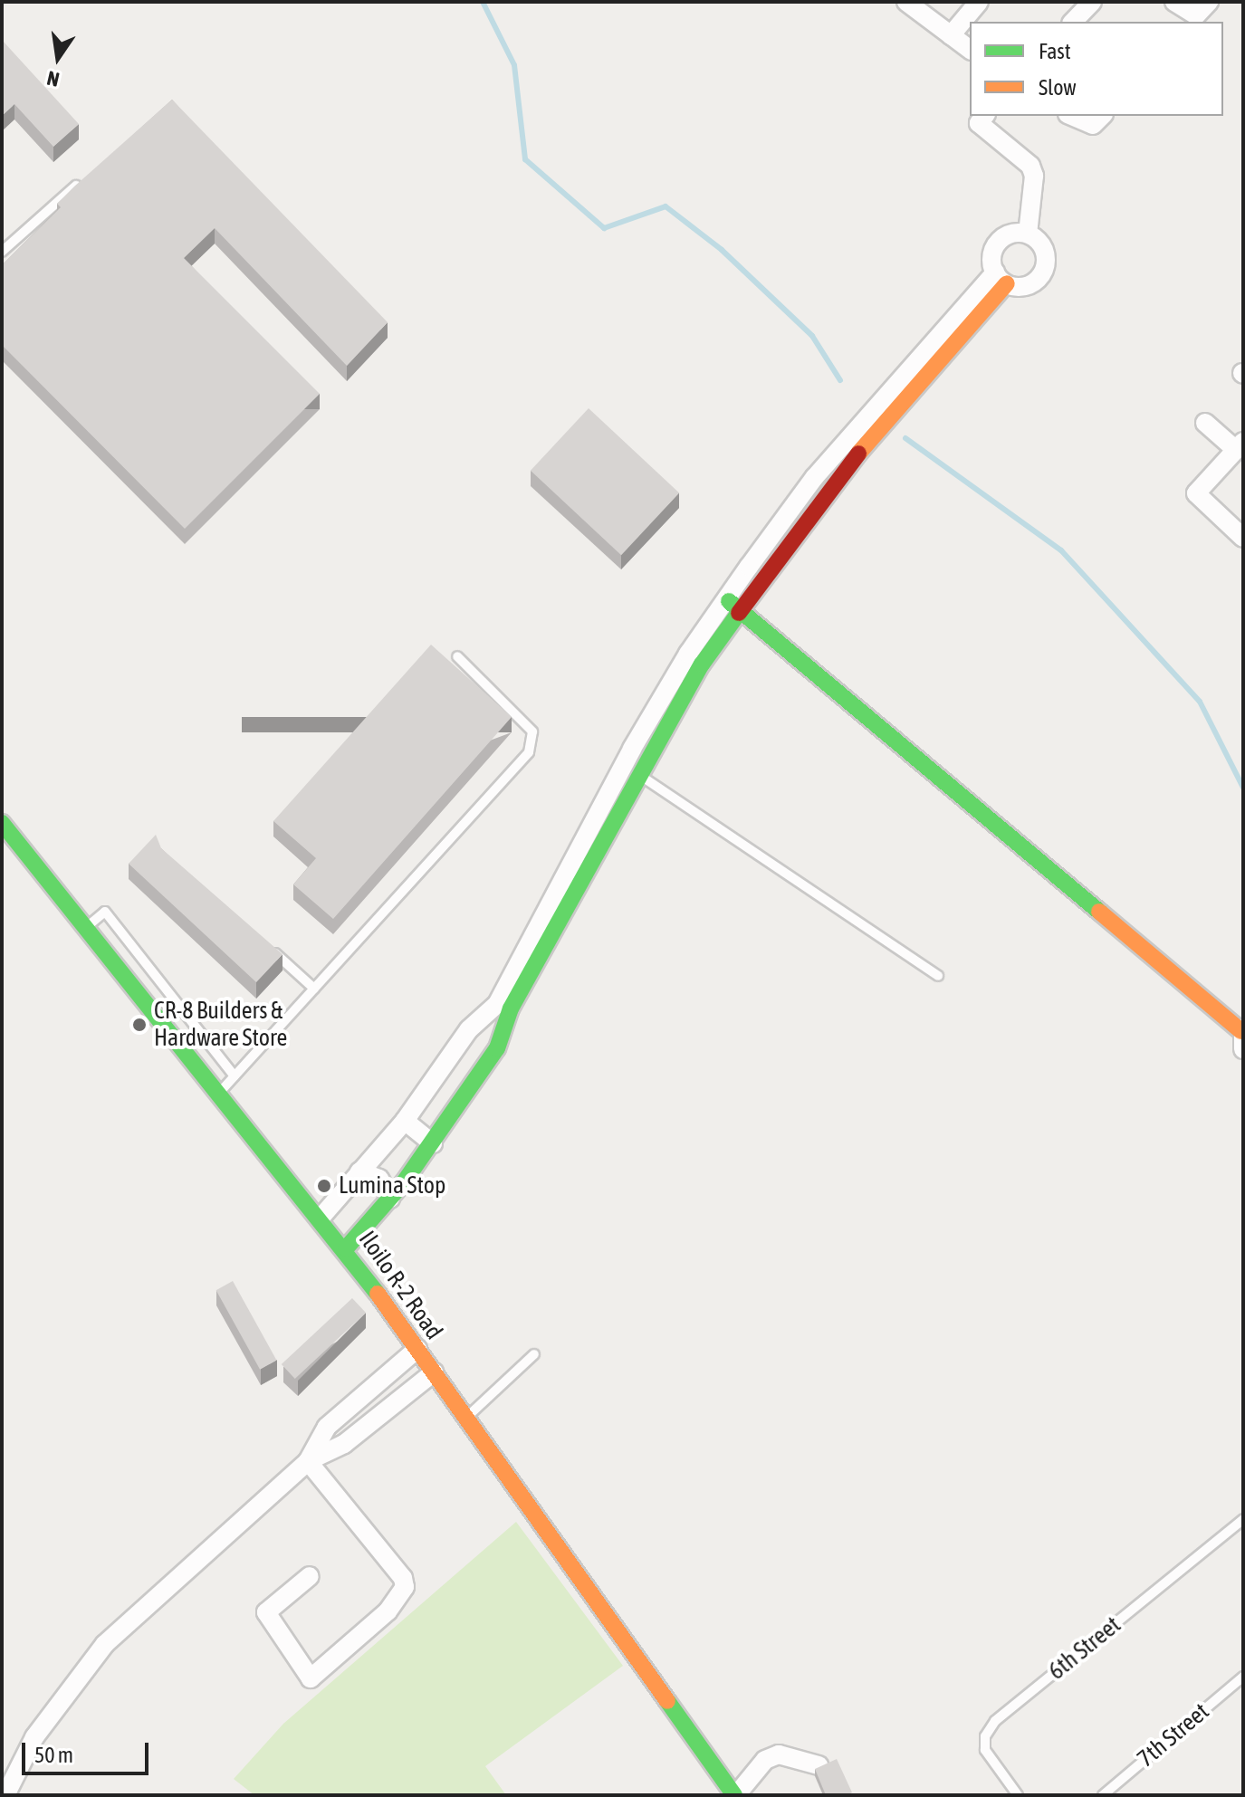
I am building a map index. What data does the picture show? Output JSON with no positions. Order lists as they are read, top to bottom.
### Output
{
  "streets": {
    "main road": ["Iloilo R-2 Road"],
    "lane": ["6th Street", "7th Street"]
  },
  "places": ["CR-8 Builders & Hardware Store", "Lumina Stop"],
  "legend": ["Fast", "Slow"],
  "scale_bar": "50 m",
  "north": "bottom"
}
